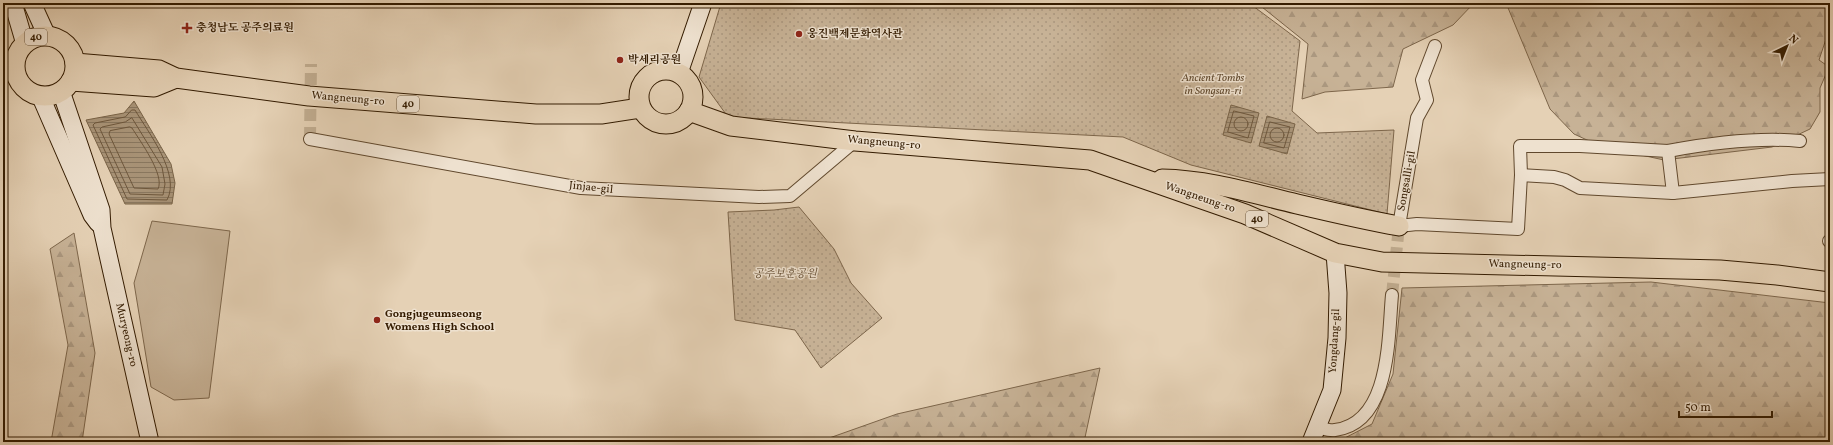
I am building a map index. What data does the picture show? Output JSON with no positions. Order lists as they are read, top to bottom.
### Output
{
  "streets": {
    "main road": [
      "40",
      "Wangneung-ro",
      "Muryeong-ro",
      "Yongdang-gil"
    ],
    "street": ["Songsalli-gil", "Jinjae-gil"]
  },
  "crossings": [
    ["40", "Wangneung-ro"],
    ["40", "Muryeong-ro"],
    ["Wangneung-ro", "Jinjae-gil"],
    ["Wangneung-ro", "Muryeong-ro"],
    ["Wangneung-ro", "Yongdang-gil"]
  ],
  "parks": ["Ancient Tombs in Songsan-ri", "공주보훈공원"],
  "places": {
    "health": ["충청남도 공주의료원"],
    "other": ["웅진백제문화역사관", "박세리공원", "Gongjugeumseong Womens High School"]
  },
  "scale_bar": "50 m",
  "north": "top right"
}
